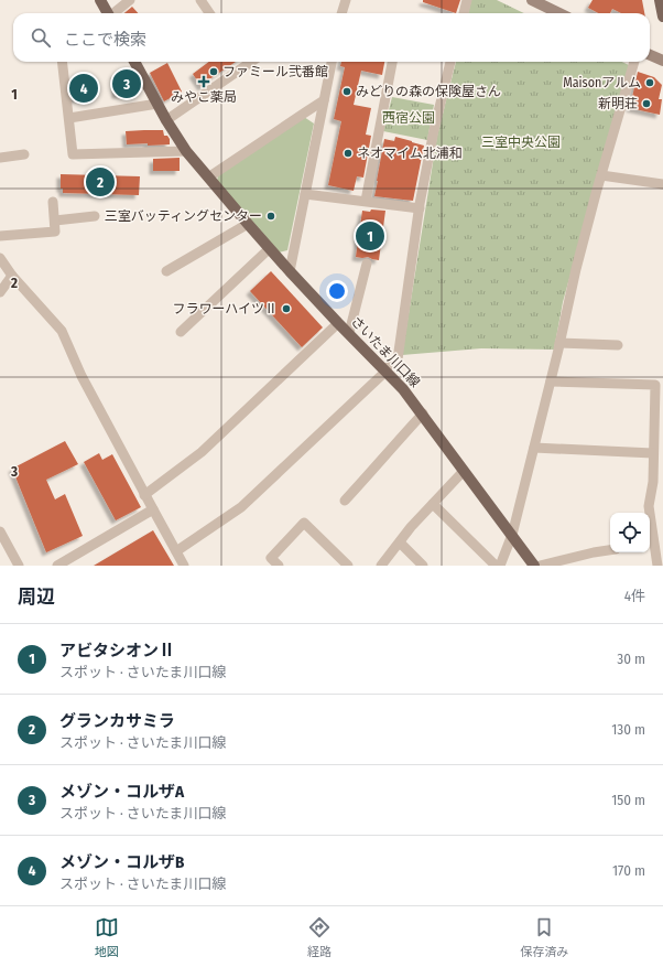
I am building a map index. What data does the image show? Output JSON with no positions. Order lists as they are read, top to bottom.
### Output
{
  "streets": {
    "main road": ["さいたま川口線"]
  },
  "parks": ["西宿公園", "三室中央公園"],
  "places": {
    "other": [
      "ファミール弐番館",
      "Maisonアルム",
      "みどりの森の保険屋さん",
      "新明荘",
      "ネオマイム北浦和",
      "三室バッティングセンター",
      "フラワーハイツⅡ"
    ],
    "health": ["みやこ薬局"]
  },
  "page": {
    "search": "ここで検索",
    "pins": [
      "3",
      "4",
      "2",
      "1"
    ],
    "heading": ["周辺", "4件"],
    "list": [
      {
        "mark": "1",
        "name": "アビタシオンⅡ",
        "note": "スポット · さいたま川口線",
        "value": "30 m"
      },
      {
        "mark": "2",
        "name": "グランカサミラ",
        "note": "スポット · さいたま川口線",
        "value": "130 m"
      },
      {
        "mark": "3",
        "name": "メゾン・コルザA",
        "note": "スポット · さいたま川口線",
        "value": "150 m"
      },
      {
        "mark": "4",
        "name": "メゾン・コルザB",
        "note": "スポット · さいたま川口線",
        "value": "170 m"
      }
    ],
    "nav": ["地図", "経路", "保存済み"]
  },
  "grid": {
    "rows": ["1", "2", "3"]
  }
}
